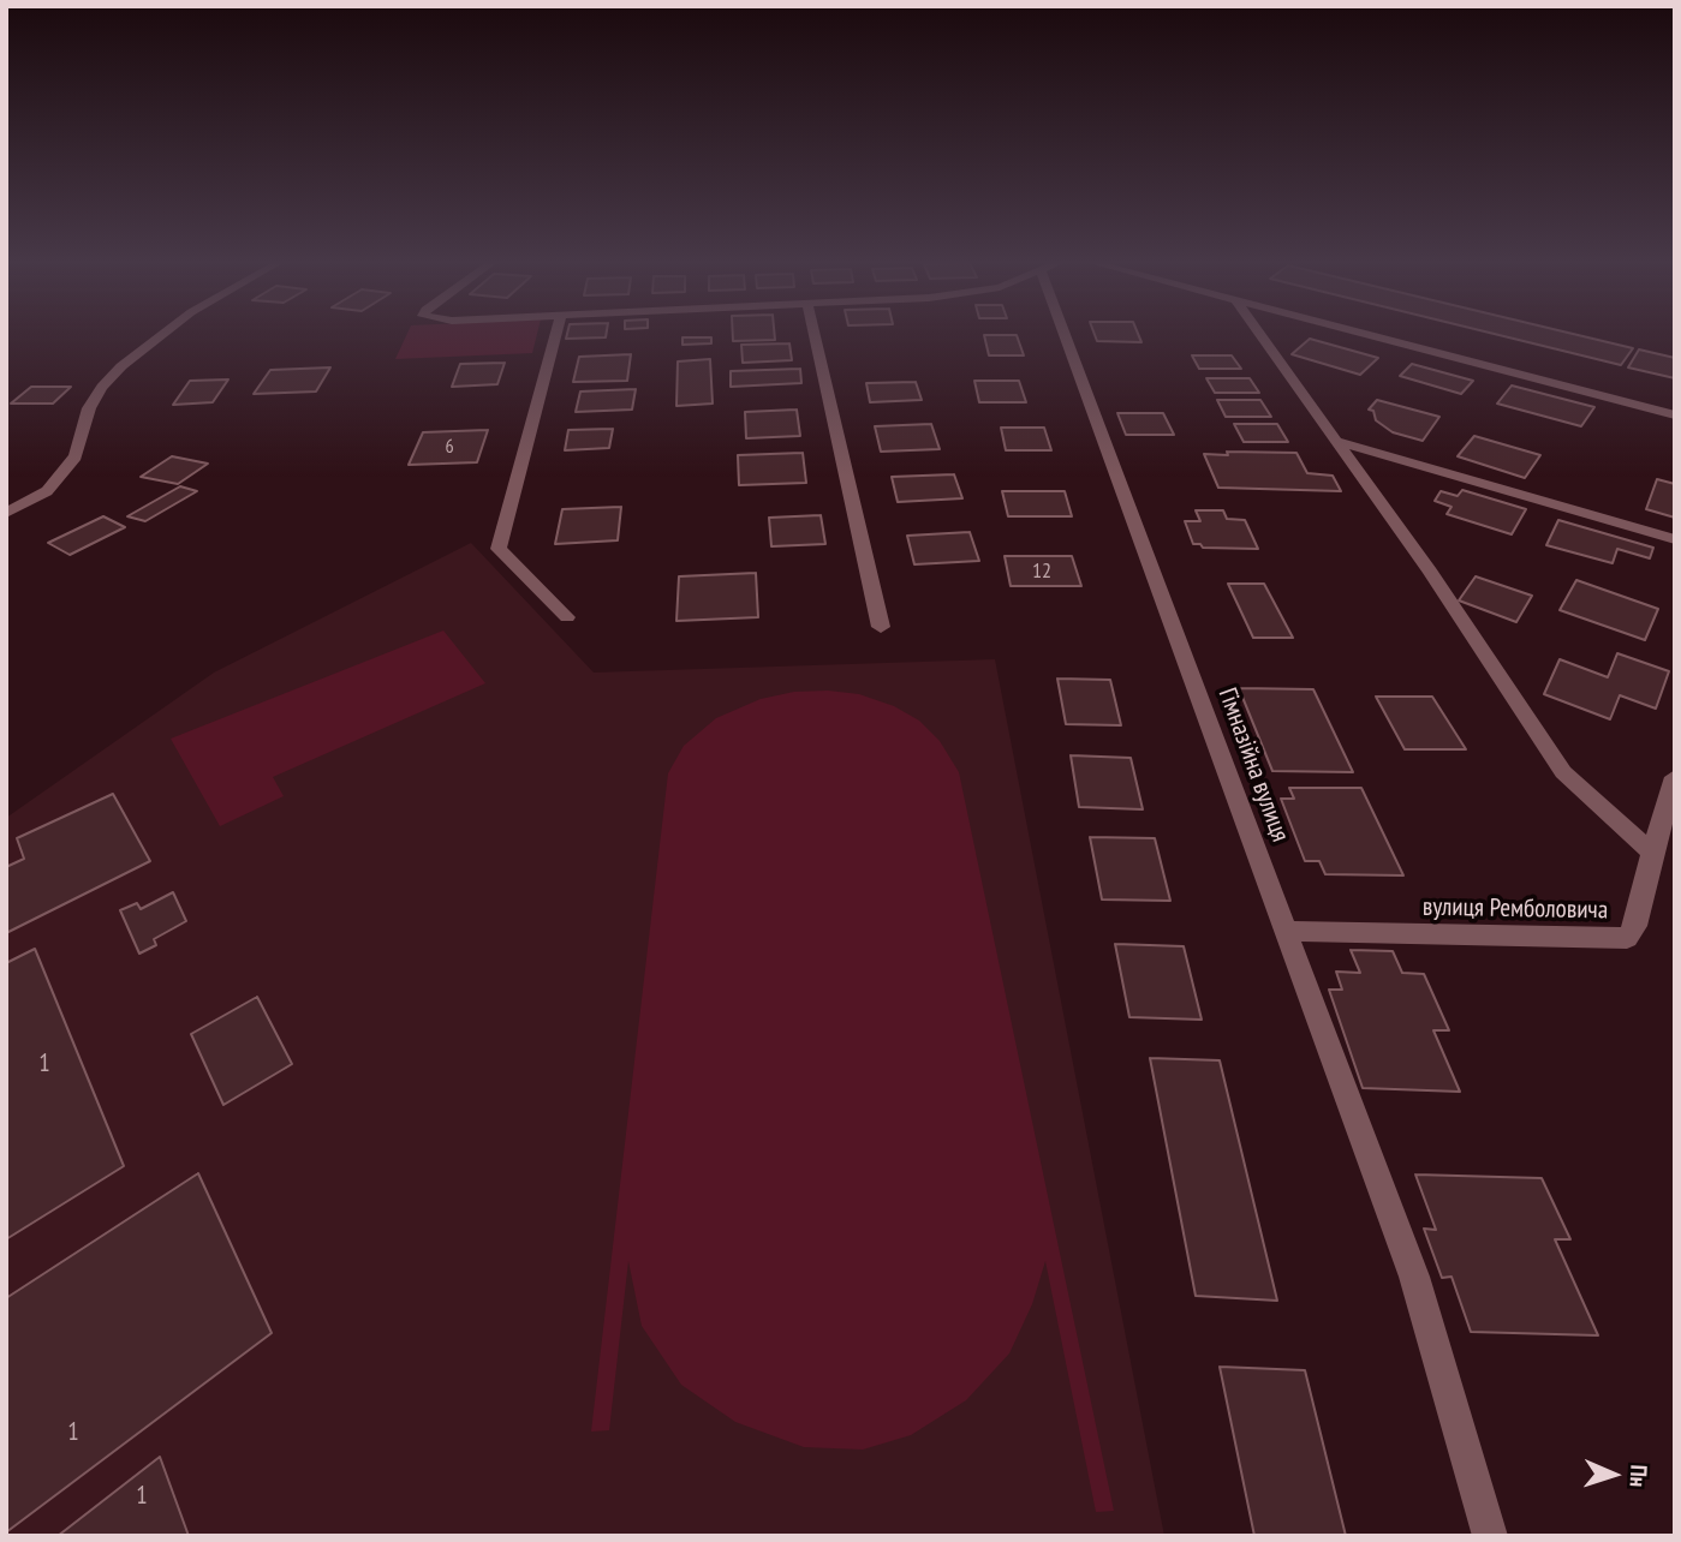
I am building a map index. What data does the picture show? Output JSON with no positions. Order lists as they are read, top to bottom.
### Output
{
  "streets": {
    "street": ["Гімназійна вулиця", "вулиця Ремболовича"]
  },
  "crossings": [
    ["Гімназійна вулиця", "вулиця Ремболовича"]
  ],
  "house_numbers": [
    "6",
    "12",
    "1",
    "1",
    "1"
  ],
  "north": "right"
}
